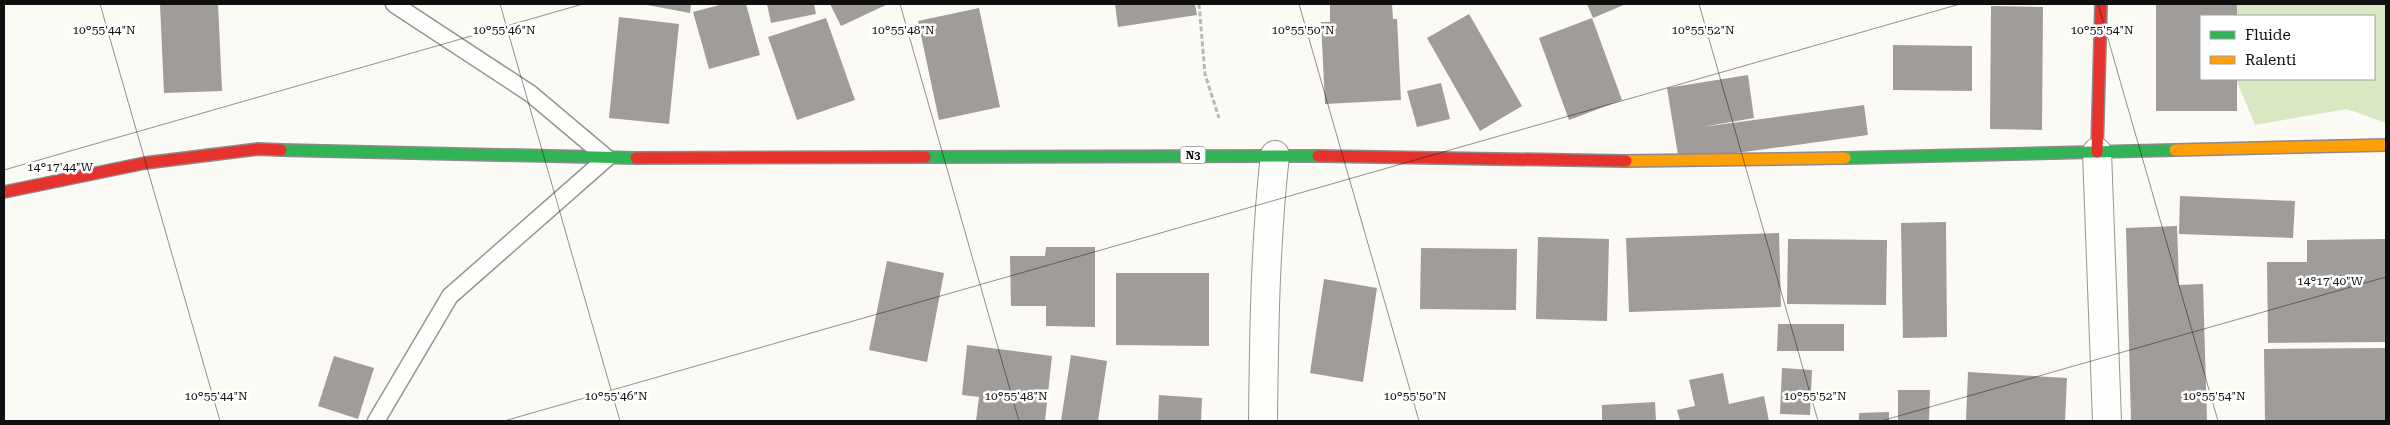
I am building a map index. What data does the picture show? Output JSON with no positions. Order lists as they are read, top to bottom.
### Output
{
  "streets": {
    "main road": ["N3"]
  },
  "legend": ["Fluide", "Ralenti"],
  "coordinates": [
    "10°55'44\"N",
    "10°55'46\"N",
    "10°55'48\"N",
    "10°55'50\"N",
    "10°55'52\"N",
    "10°55'54\"N",
    "14°17'44\"W",
    "14°17'40\"W"
  ]
}
